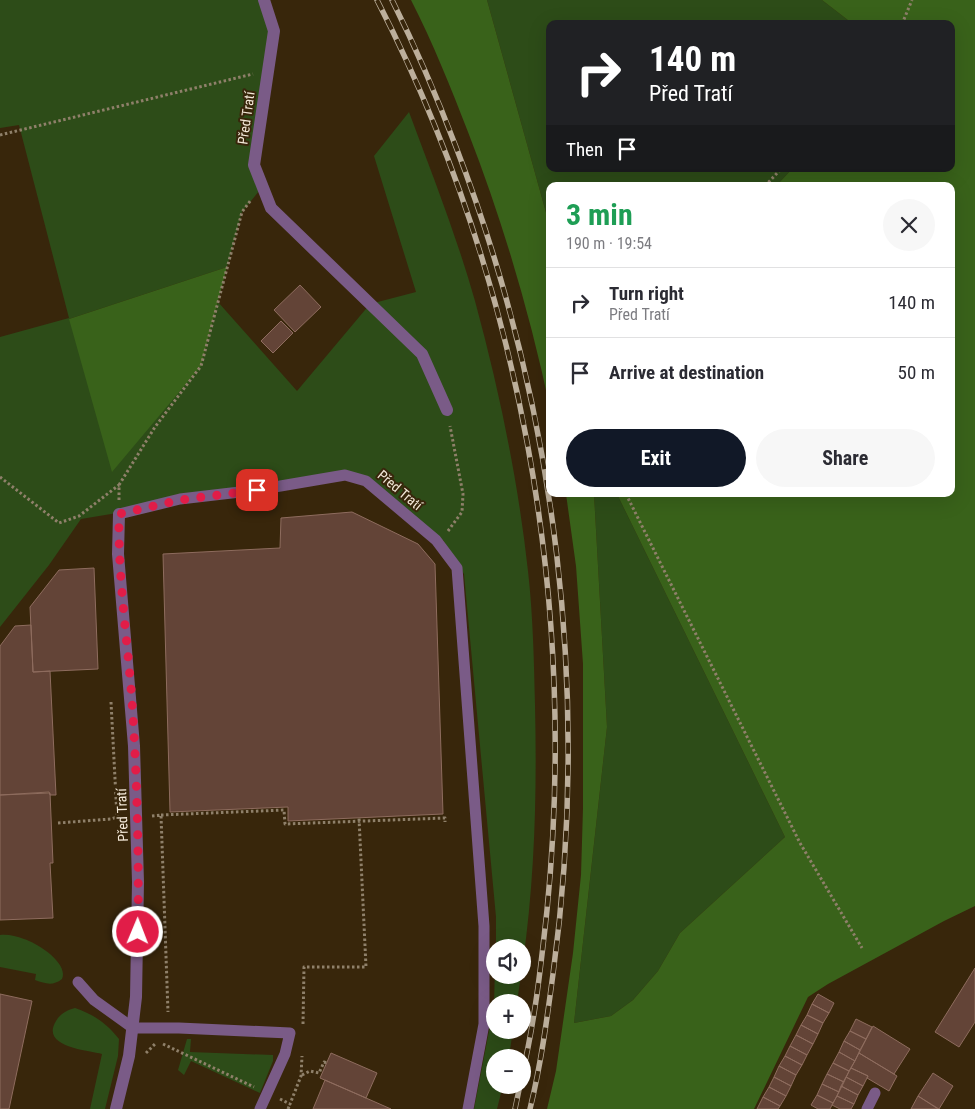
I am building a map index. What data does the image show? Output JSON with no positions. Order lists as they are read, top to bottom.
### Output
{
  "streets": {
    "street": ["Před Tratí"]
  },
  "page": {
    "turn": ["140 m", "Před Tratí"],
    "then": "Then",
    "heading": ["3 min", "190 m · 19:54"],
    "list": [
      {
        "name": "Turn right",
        "note": "Před Tratí",
        "value": "140 m"
      },
      {
        "name": "Arrive at destination",
        "value": "50 m"
      }
    ],
    "buttons": ["Exit", "Share"],
    "map_buttons": ["+", "−"]
  }
}
